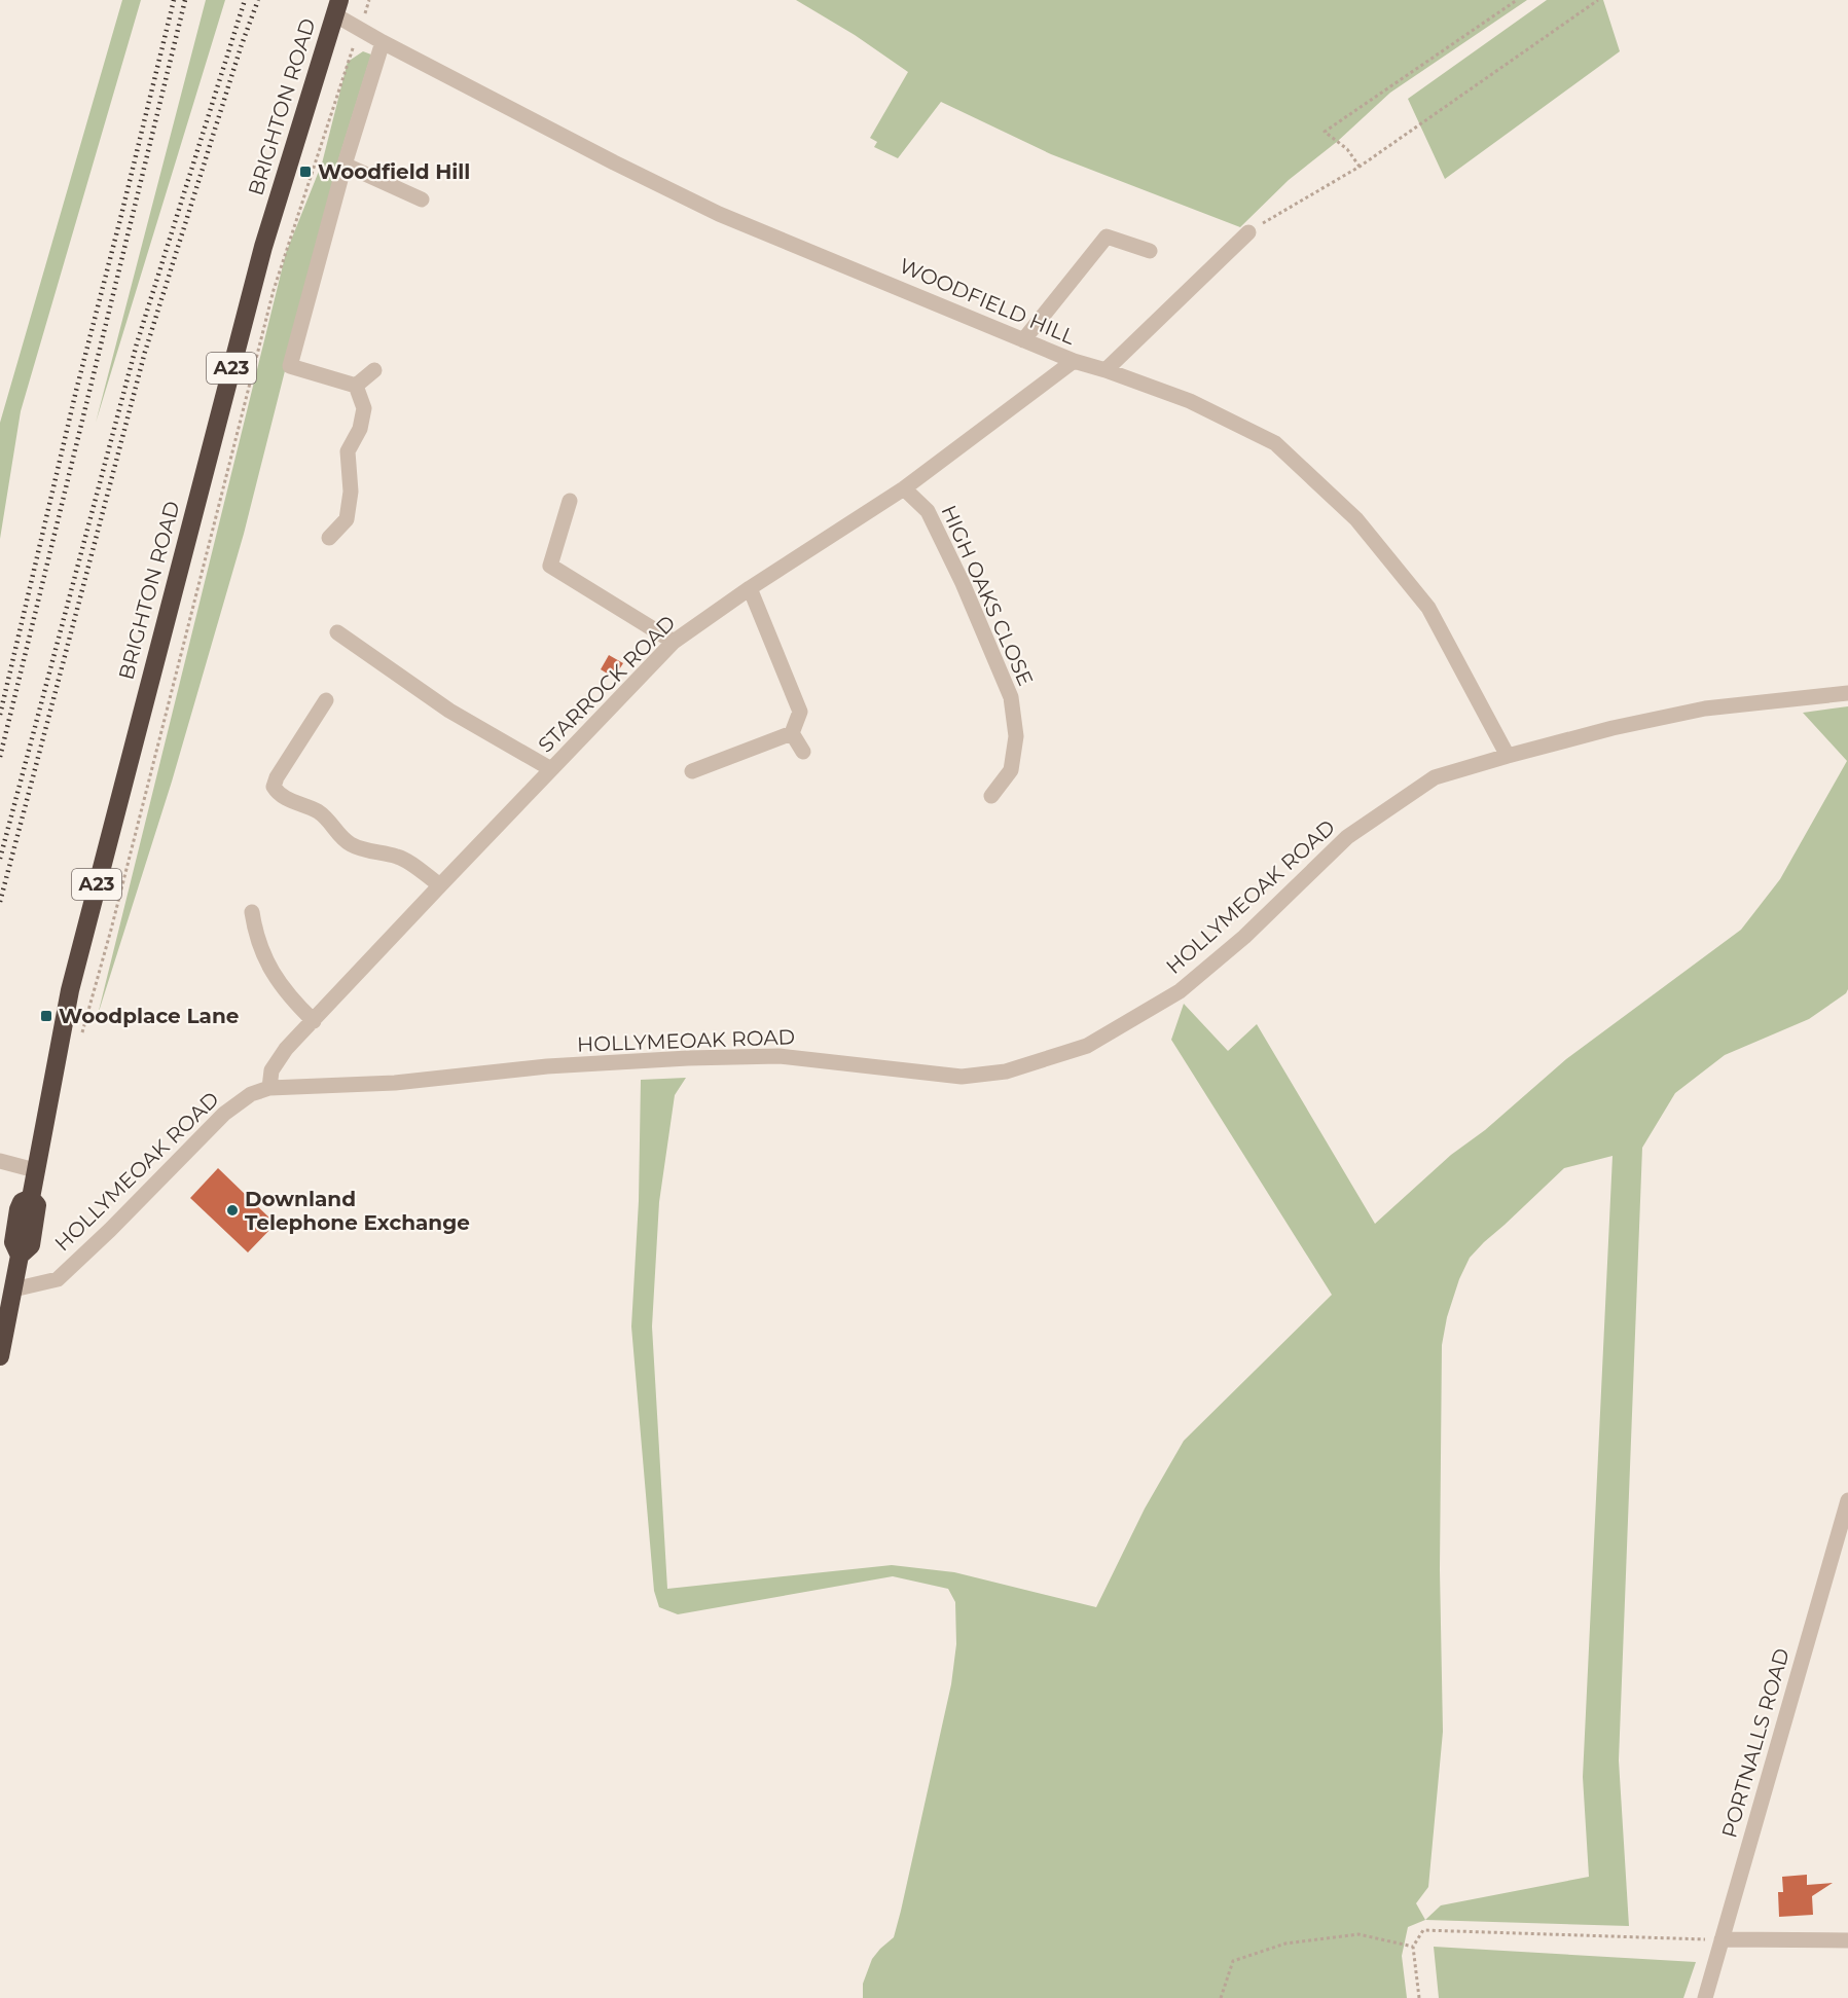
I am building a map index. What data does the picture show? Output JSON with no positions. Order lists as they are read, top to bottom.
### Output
{
  "streets": {
    "highway": ["BRIGHTON ROAD", "A23"],
    "street": [
      "WOODFIELD HILL",
      "HIGH OAKS CLOSE",
      "STARROCK ROAD",
      "HOLLYMEOAK ROAD",
      "PORTNALLS ROAD"
    ]
  },
  "crossings": [
    ["BRIGHTON ROAD", "WOODFIELD HILL"],
    ["BRIGHTON ROAD", "HOLLYMEOAK ROAD"],
    ["WOODFIELD HILL", "STARROCK ROAD"],
    ["WOODFIELD HILL", "HOLLYMEOAK ROAD"],
    ["HIGH OAKS CLOSE", "STARROCK ROAD"],
    ["STARROCK ROAD", "HOLLYMEOAK ROAD"]
  ],
  "places": {
    "transit": ["Woodfield Hill", "Woodplace Lane"],
    "other": ["Downland Telephone Exchange"]
  }
}
